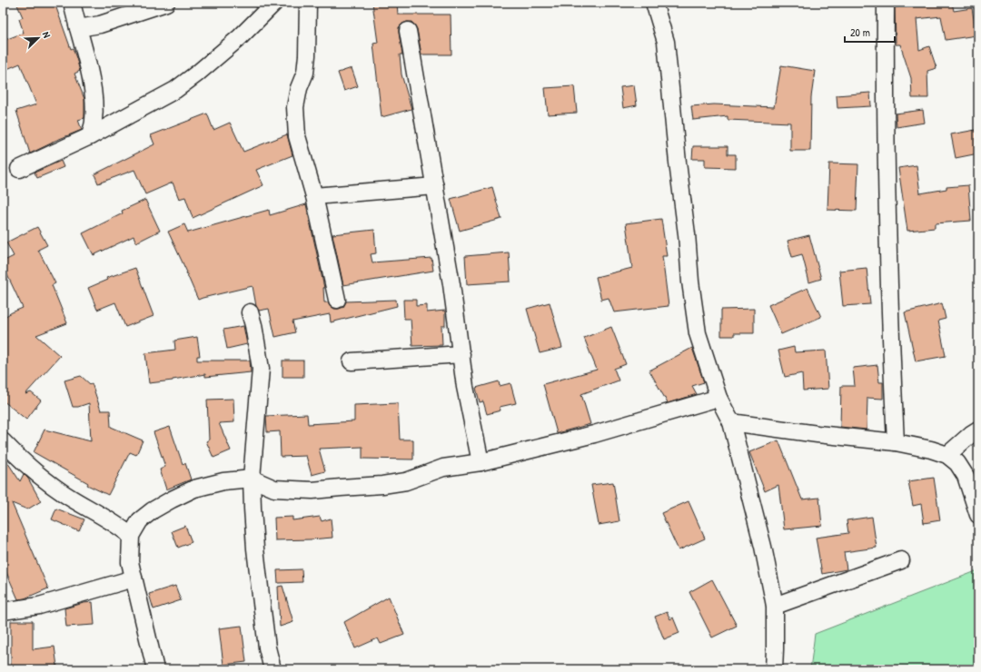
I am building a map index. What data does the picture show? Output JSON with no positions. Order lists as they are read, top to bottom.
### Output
{
  "scale_bar": "20 m",
  "north": "top right"
}
